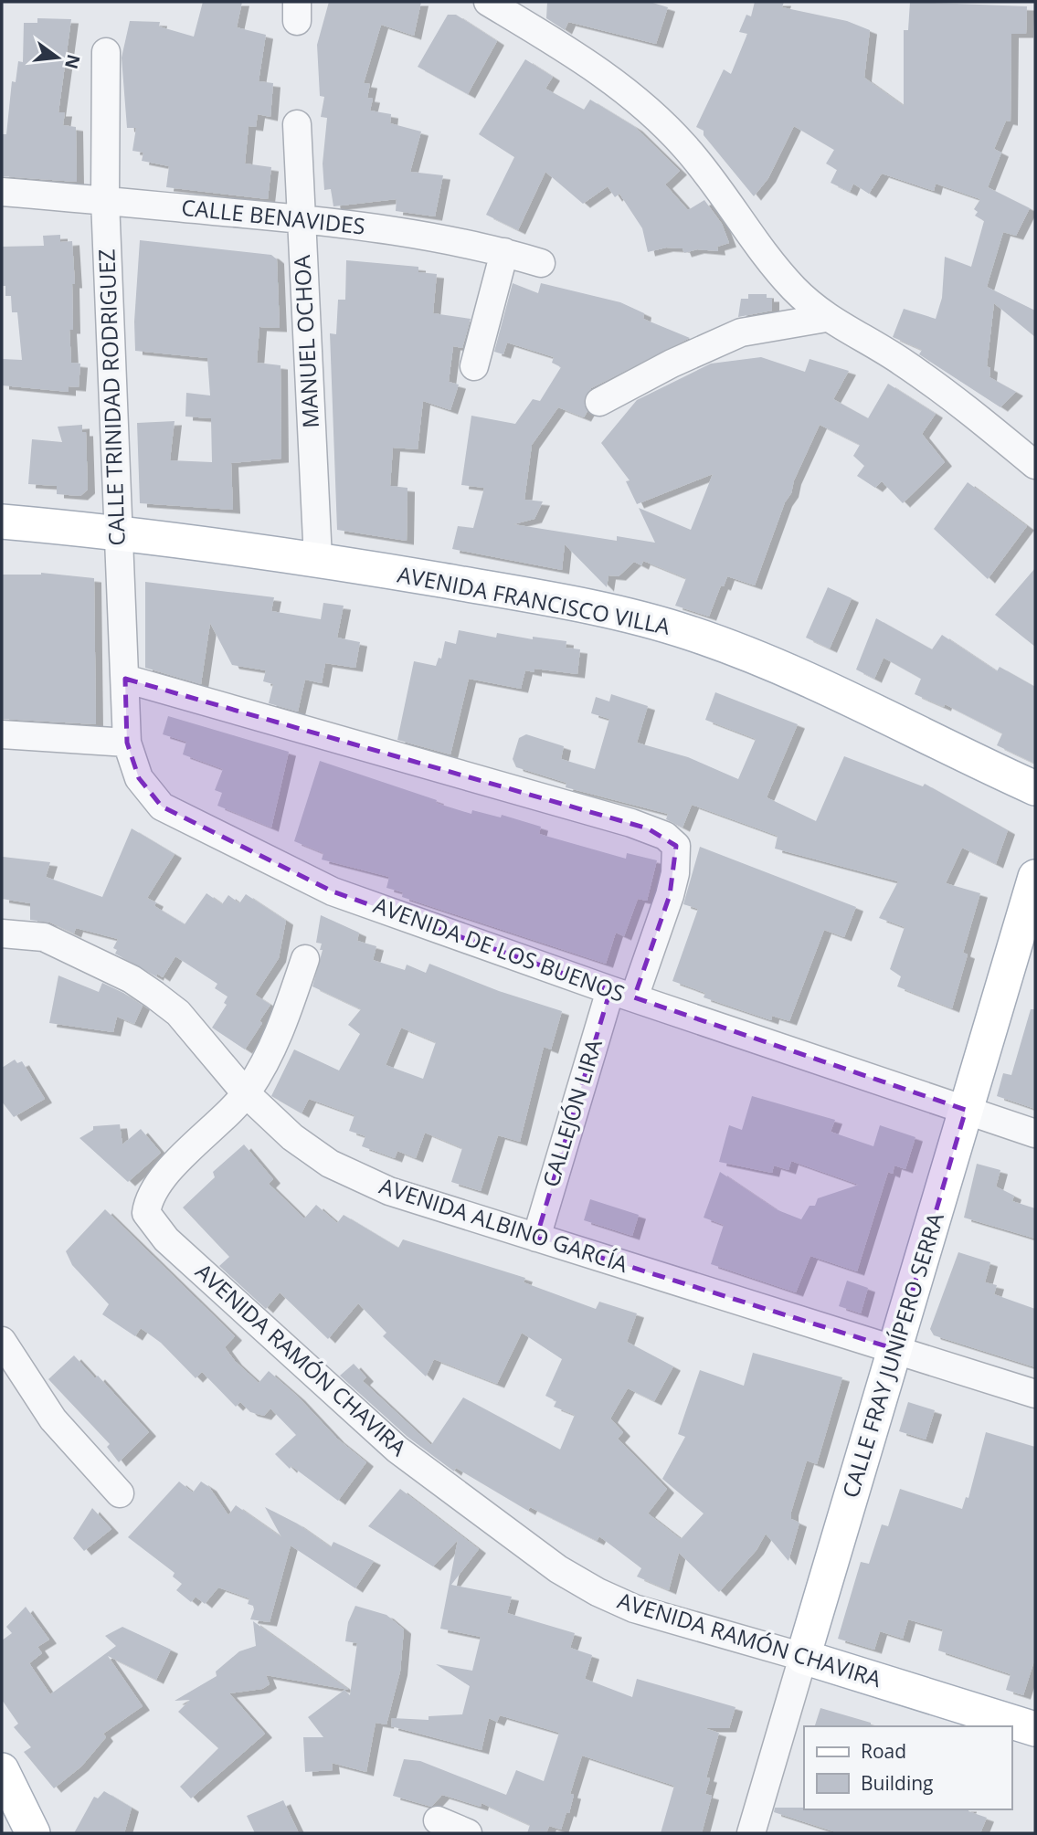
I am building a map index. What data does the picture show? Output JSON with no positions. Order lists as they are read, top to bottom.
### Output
{
  "streets": {
    "main road": ["AVENIDA FRANCISCO VILLA", "CALLE FRAY JUNÍPERO SERRA", "AVENIDA RAMÓN CHAVIRA"],
    "street": [
      "CALLE BENAVIDES",
      "MANUEL OCHOA",
      "CALLE TRINIDAD RODRIGUEZ",
      "AVENIDA DE LOS BUENOS",
      "CALLEJÓN LIRA",
      "AVENIDA ALBINO GARCÍA"
    ]
  },
  "crossings": [
    ["CALLE BENAVIDES", "MANUEL OCHOA"],
    ["CALLE BENAVIDES", "CALLE TRINIDAD RODRIGUEZ"],
    ["MANUEL OCHOA", "AVENIDA FRANCISCO VILLA"],
    ["CALLE TRINIDAD RODRIGUEZ", "AVENIDA FRANCISCO VILLA"],
    ["CALLE TRINIDAD RODRIGUEZ", "AVENIDA DE LOS BUENOS"],
    ["AVENIDA DE LOS BUENOS", "CALLEJÓN LIRA"],
    ["AVENIDA DE LOS BUENOS", "CALLE FRAY JUNÍPERO SERRA"],
    ["CALLEJÓN LIRA", "AVENIDA ALBINO GARCÍA"],
    ["AVENIDA ALBINO GARCÍA", "CALLE FRAY JUNÍPERO SERRA"],
    ["AVENIDA ALBINO GARCÍA", "AVENIDA RAMÓN CHAVIRA"],
    ["CALLE FRAY JUNÍPERO SERRA", "AVENIDA RAMÓN CHAVIRA"]
  ],
  "legend": ["Road", "Building"],
  "north": "right"
}
